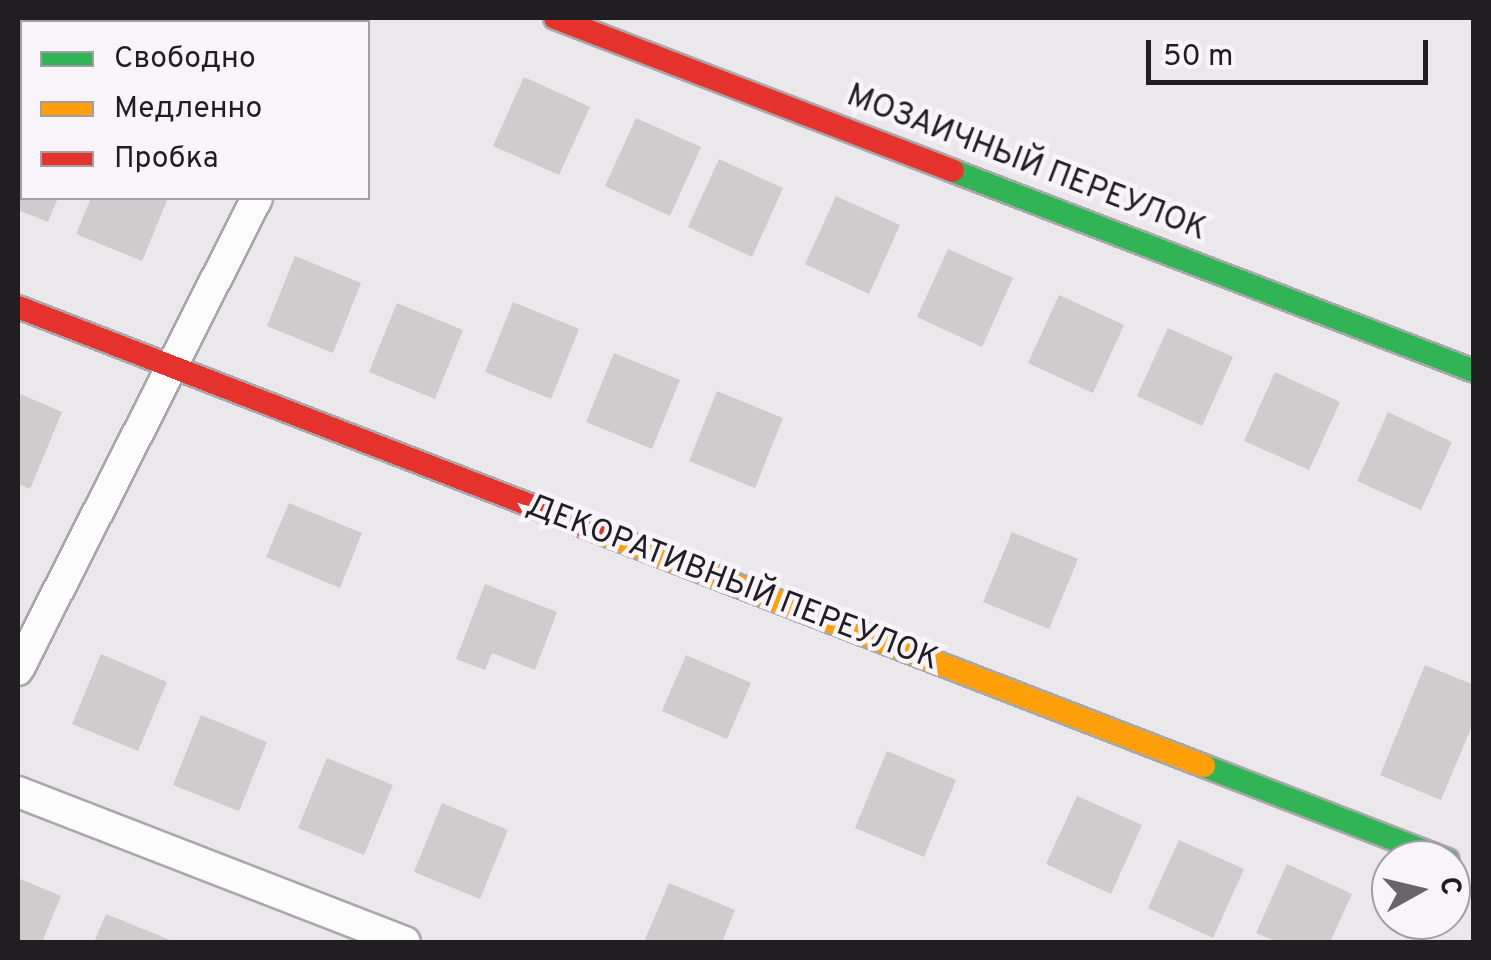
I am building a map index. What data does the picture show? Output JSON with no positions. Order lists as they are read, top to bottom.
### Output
{
  "streets": {
    "street": ["МОЗАИЧНЫЙ ПЕРЕУЛОК", "ДЕКОРАТИВНЫЙ ПЕРЕУЛОК"]
  },
  "legend": ["Свободно", "Медленно", "Пробка"],
  "scale_bar": "50 m",
  "north": "right"
}
